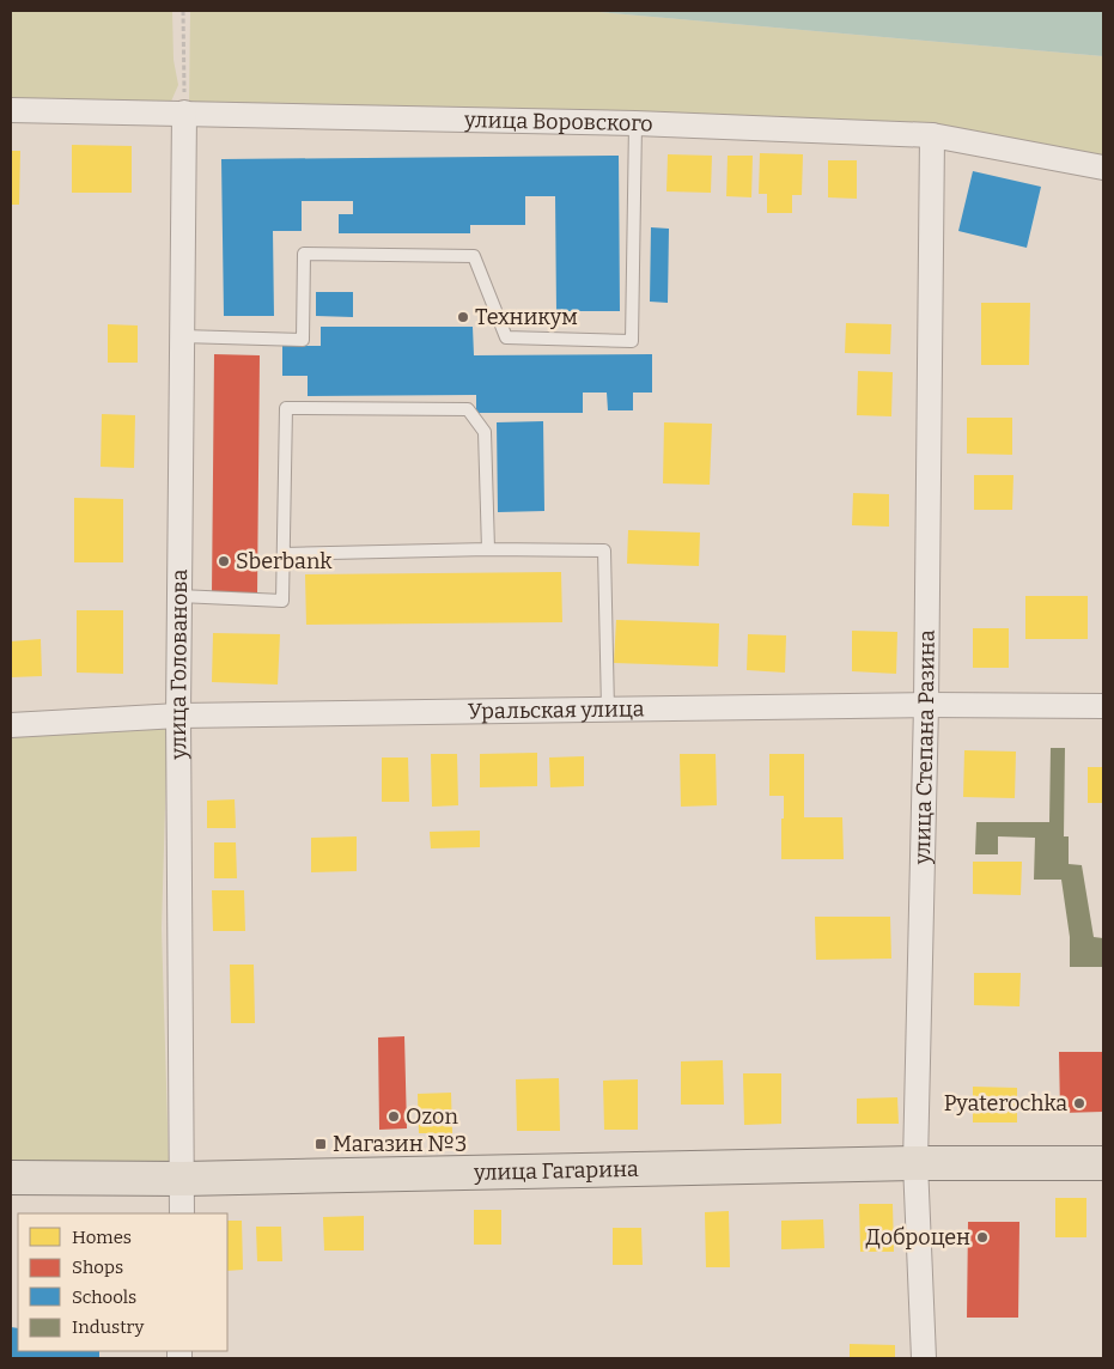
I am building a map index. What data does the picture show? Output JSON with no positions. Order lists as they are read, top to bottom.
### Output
{
  "streets": {
    "main road": ["улица Гагарина"],
    "street": [
      "улица Воровского",
      "улица Голованова",
      "Уральская улица",
      "улица Степана Разина"
    ]
  },
  "crossings": [
    ["улица Воровского", "улица Голованова"],
    ["улица Воровского", "улица Степана Разина"],
    ["улица Голованова", "Уральская улица"],
    ["улица Голованова", "улица Гагарина"],
    ["Уральская улица", "улица Степана Разина"],
    ["улица Степана Разина", "улица Гагарина"]
  ],
  "places": {
    "other": [
      "Техникум",
      "Sberbank",
      "Pyaterochka",
      "Ozon",
      "Доброцен"
    ],
    "transit": ["Магазин №3"]
  },
  "legend": [
    "Homes",
    "Shops",
    "Schools",
    "Industry"
  ]
}
